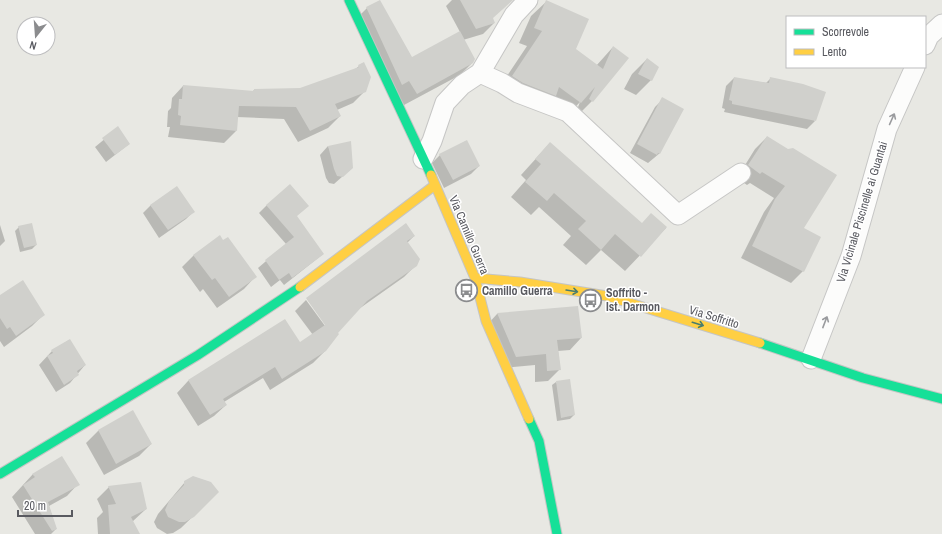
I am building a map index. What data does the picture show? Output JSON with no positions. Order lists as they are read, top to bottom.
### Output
{
  "streets": {
    "street": ["Via Vicinale Piscinelle ai Guantai", "Via Camillo Guerra", "Via Soffritto"]
  },
  "crossings": [
    ["Via Vicinale Piscinelle ai Guantai", "Via Soffritto"],
    ["Via Camillo Guerra", "Via Soffritto"]
  ],
  "one_way": ["Via Vicinale Piscinelle ai Guantai", "Via Soffritto"],
  "places": {
    "bus stop": ["Camillo Guerra", "Soffrito - Ist. Darmon"]
  },
  "legend": ["Scorrevole", "Lento"],
  "scale_bar": "20 m",
  "north": "bottom"
}
